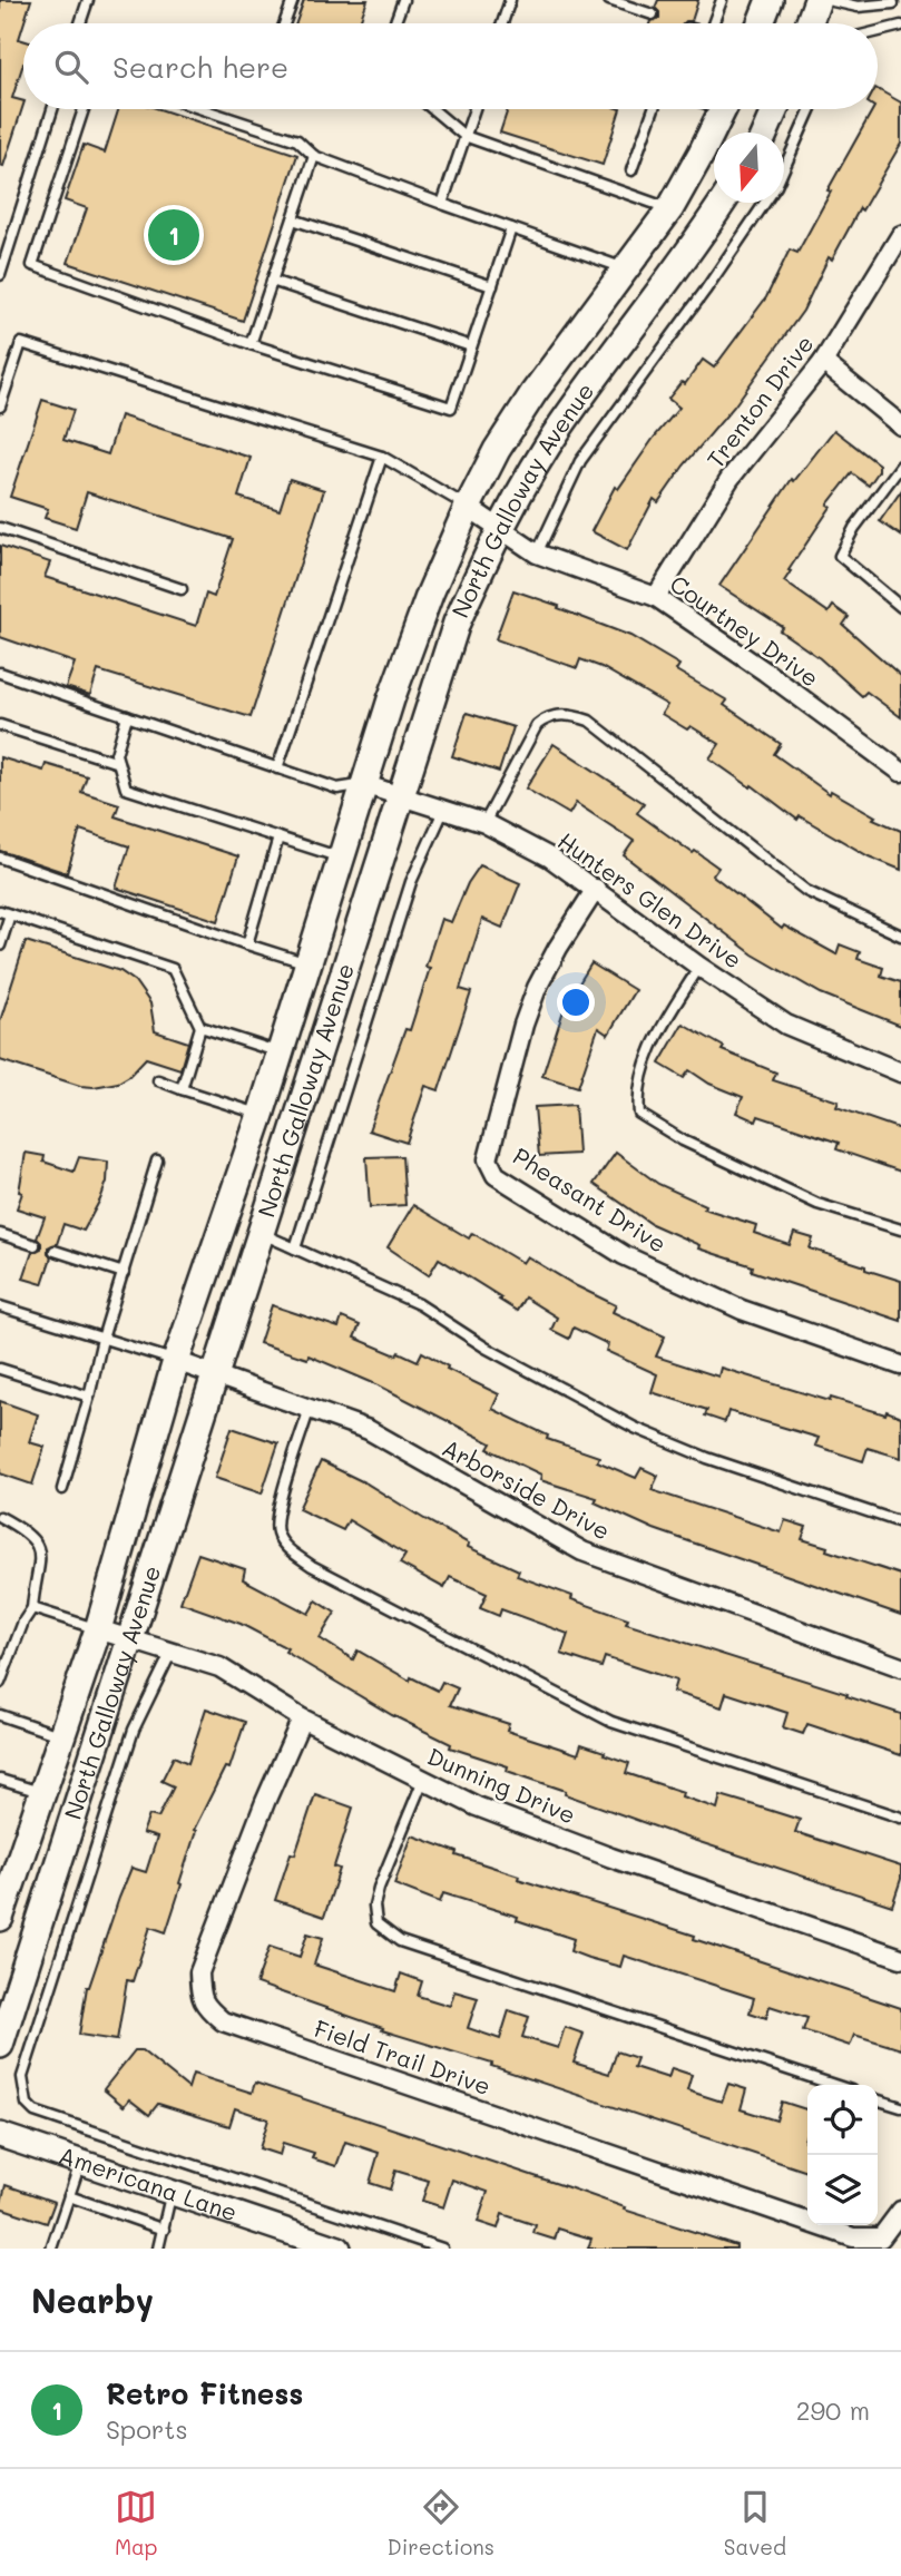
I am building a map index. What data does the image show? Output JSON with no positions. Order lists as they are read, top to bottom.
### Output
{
  "streets": {
    "main road": ["North Galloway Avenue"],
    "street": [
      "Trenton Drive",
      "Courtney Drive",
      "Hunters Glen Drive",
      "Pheasant Drive",
      "Arborside Drive",
      "Dunning Drive",
      "Field Trail Drive",
      "Americana Lane"
    ]
  },
  "crossings": [
    ["Trenton Drive", "Courtney Drive"],
    ["North Galloway Avenue", "Courtney Drive"],
    ["North Galloway Avenue", "Hunters Glen Drive"],
    ["North Galloway Avenue", "Arborside Drive"],
    ["North Galloway Avenue", "Dunning Drive"],
    ["Hunters Glen Drive", "Pheasant Drive"],
    ["Dunning Drive", "Field Trail Drive"]
  ],
  "north": "bottom",
  "page": {
    "search": "Search here",
    "pins": "1",
    "heading": "Nearby",
    "list": [
      {
        "mark": "1",
        "name": "Retro Fitness",
        "note": "Sports",
        "value": "290 m"
      }
    ],
    "nav": ["Map", "Directions", "Saved"]
  }
}
